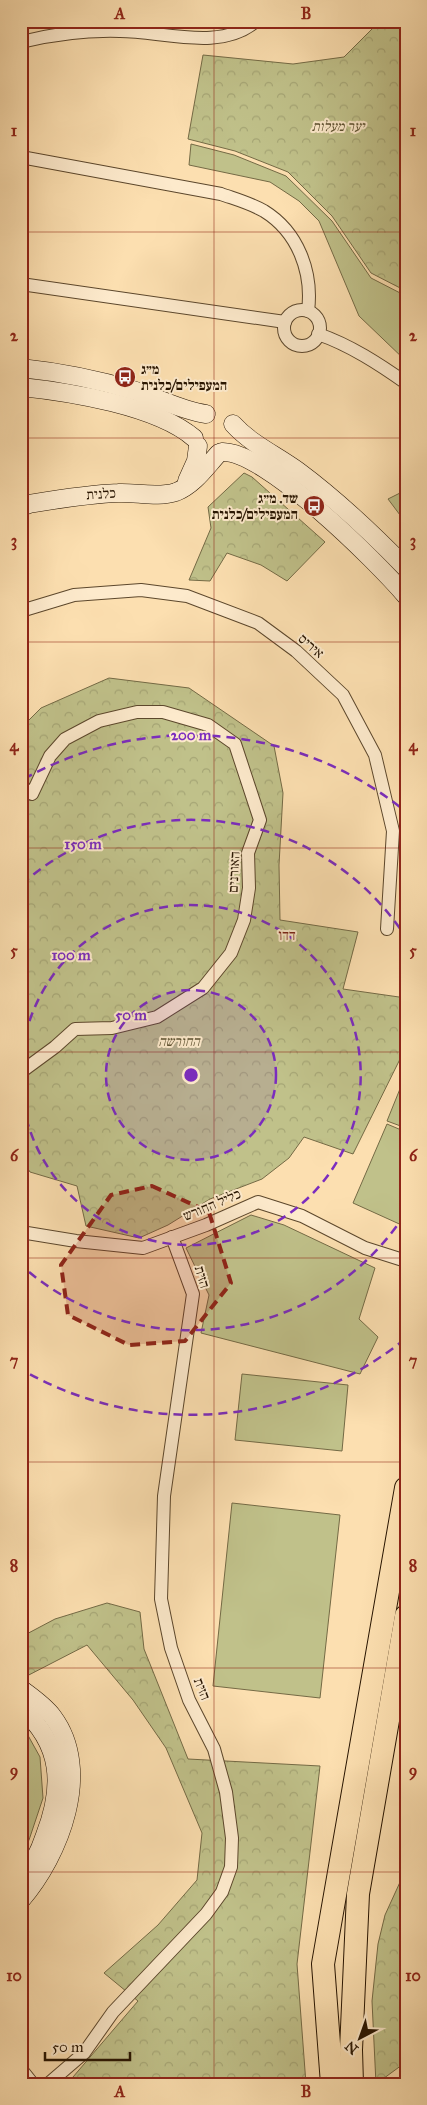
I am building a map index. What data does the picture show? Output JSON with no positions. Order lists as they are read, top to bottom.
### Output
{
  "streets": {
    "main road": ["כלנית"],
    "street": [
      "איריס",
      "האורנים",
      "כליל החורש",
      "הזית"
    ]
  },
  "crossings": [
    ["כליל החורש", "הזית"]
  ],
  "districts": ["דדו"],
  "parks": ["יער מעלות", "החורשה"],
  "places": {
    "bus stop": ["מ״ג המעפילים/כלנית", "שד. מ״ג המעפילים/כלנית"]
  },
  "scale_bar": "50 m",
  "north": "bottom left",
  "grid": {
    "columns": ["A", "B"],
    "rows": [
      "1",
      "2",
      "3",
      "4",
      "5",
      "6",
      "7",
      "8",
      "9",
      "10"
    ]
  },
  "rings": [
    "200 m",
    "150 m",
    "100 m",
    "50 m"
  ]
}
